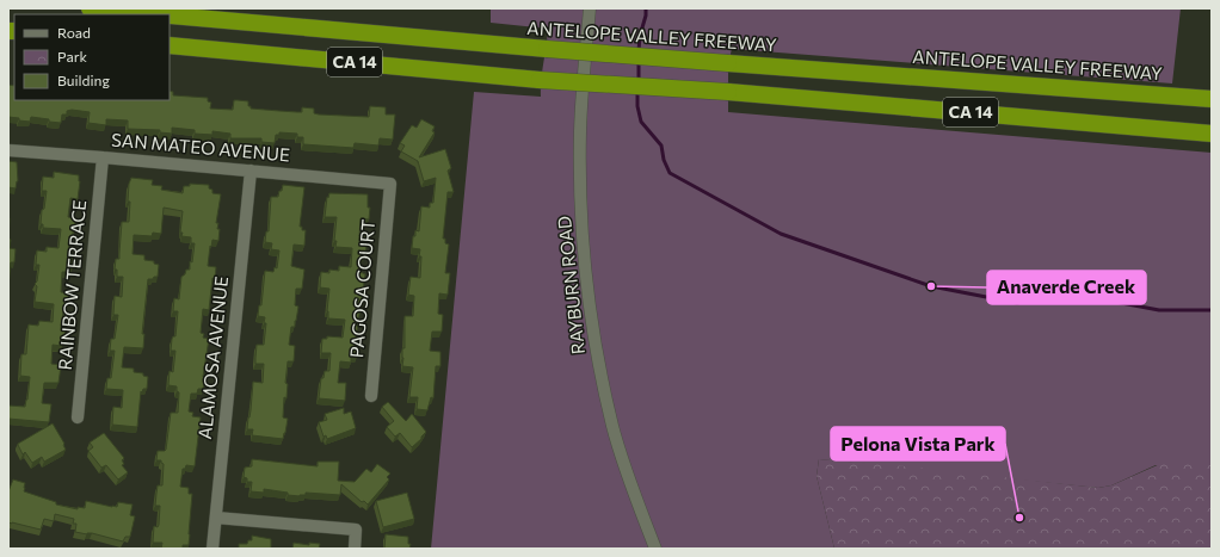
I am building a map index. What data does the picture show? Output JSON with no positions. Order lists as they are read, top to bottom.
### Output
{
  "streets": {
    "highway": ["ANTELOPE VALLEY FREEWAY", "CA 14"],
    "street": [
      "SAN MATEO AVENUE",
      "RAINBOW TERRACE",
      "RAYBURN ROAD",
      "PAGOSA COURT",
      "ALAMOSA AVENUE"
    ]
  },
  "crossings": [
    ["SAN MATEO AVENUE", "RAINBOW TERRACE"],
    ["SAN MATEO AVENUE", "PAGOSA COURT"],
    ["SAN MATEO AVENUE", "ALAMOSA AVENUE"]
  ],
  "places": ["Anaverde Creek", "Pelona Vista Park"],
  "legend": ["Road", "Park", "Building"]
}
